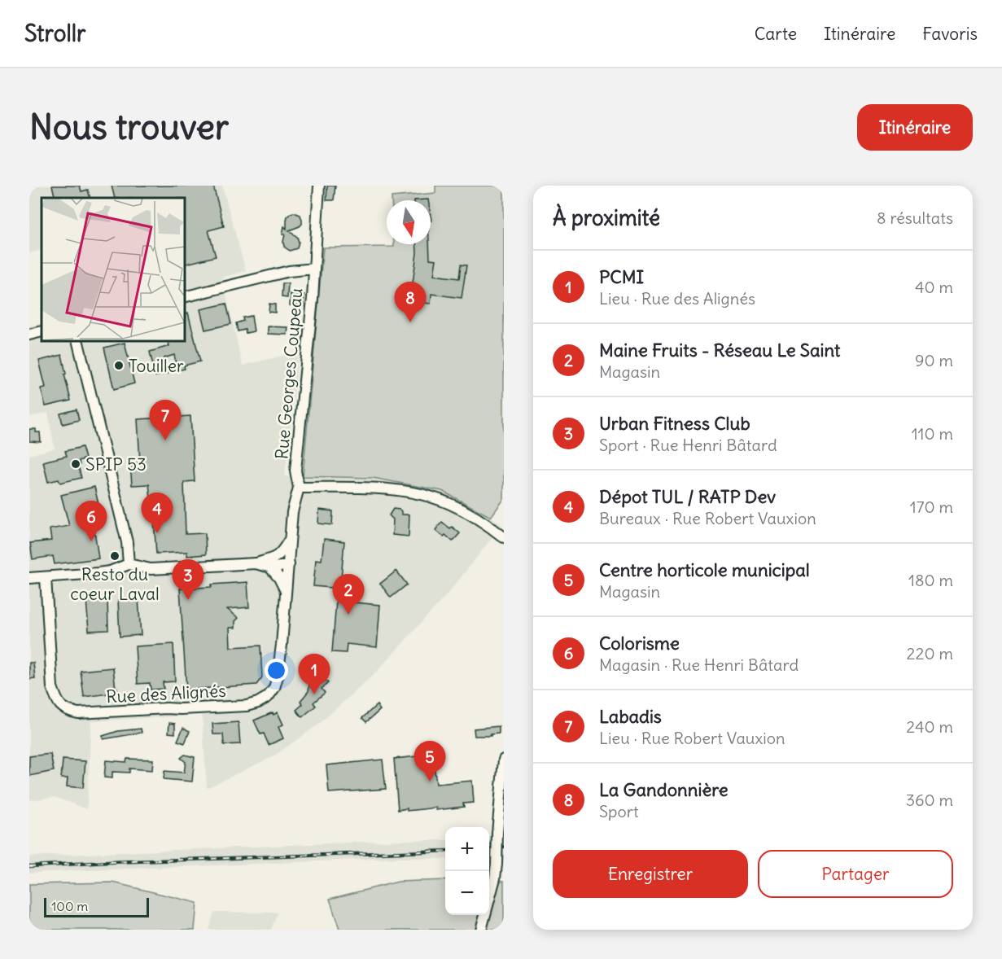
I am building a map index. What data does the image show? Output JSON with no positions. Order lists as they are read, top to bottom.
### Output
{
  "streets": {
    "street": ["Rue Georges Coupeau", "Rue des Alignés"]
  },
  "crossings": [
    ["Rue Georges Coupeau", "Rue des Alignés"]
  ],
  "places": ["Touiller", "SPIP 53", "Resto du coeur Laval"],
  "scale_bar": "100 m",
  "north": "bottom",
  "page": {
    "header": "Strollr",
    "nav": ["Carte", "Itinéraire", "Favoris"],
    "buttons": [
      "Itinéraire",
      ["Enregistrer", "Partager"]
    ],
    "title": "Nous trouver",
    "heading": ["À proximité", "8 résultats"],
    "list": [
      {
        "mark": "1",
        "name": "PCMI",
        "note": "Lieu · Rue des Alignés",
        "value": "40 m"
      },
      {
        "mark": "2",
        "name": "Maine Fruits - Réseau Le Saint",
        "note": "Magasin",
        "value": "90 m"
      },
      {
        "mark": "3",
        "name": "Urban Fitness Club",
        "note": "Sport · Rue Henri Bâtard",
        "value": "110 m"
      },
      {
        "mark": "4",
        "name": "Dépot TUL / RATP Dev",
        "note": "Bureaux · Rue Robert Vauxion",
        "value": "170 m"
      },
      {
        "mark": "5",
        "name": "Centre horticole municipal",
        "note": "Magasin",
        "value": "180 m"
      },
      {
        "mark": "6",
        "name": "Colorisme",
        "note": "Magasin · Rue Henri Bâtard",
        "value": "220 m"
      },
      {
        "mark": "7",
        "name": "Labadis",
        "note": "Lieu · Rue Robert Vauxion",
        "value": "240 m"
      },
      {
        "mark": "8",
        "name": "La Gandonnière",
        "note": "Sport",
        "value": "360 m"
      }
    ],
    "pins": [
      "8",
      "7",
      "4",
      "6",
      "3",
      "2",
      "1",
      "5"
    ],
    "map_buttons": ["+", "−"],
    "scale": "100 m"
  }
}
